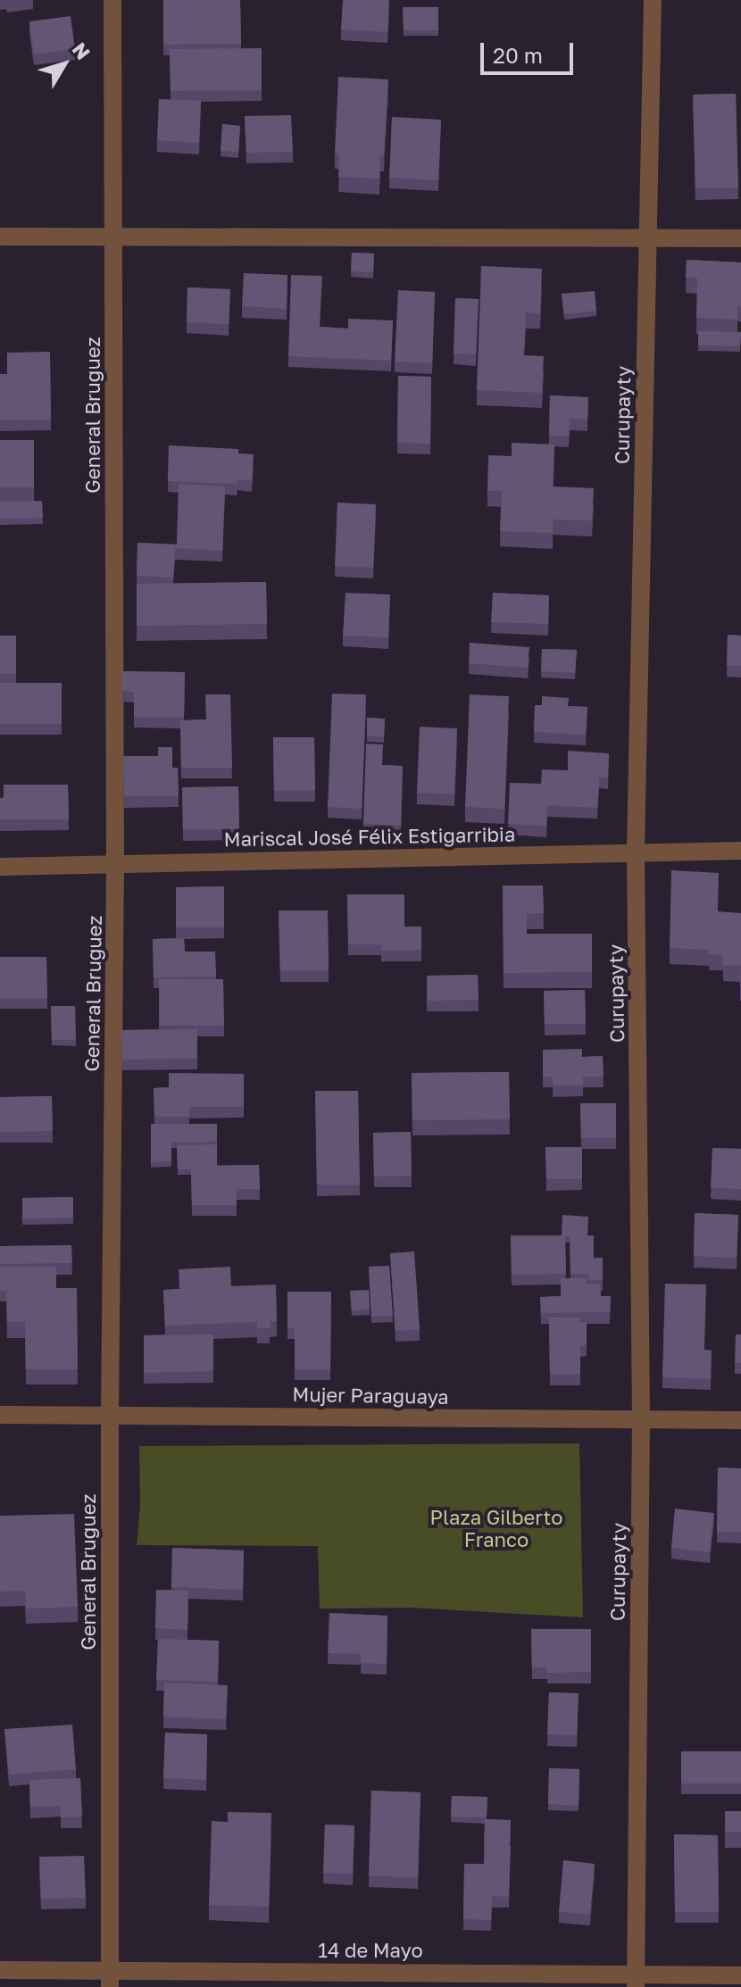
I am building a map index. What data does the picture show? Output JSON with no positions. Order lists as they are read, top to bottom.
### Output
{
  "streets": {
    "street": [
      "General Bruguez",
      "Curupayty",
      "Mariscal José Félix Estigarribia",
      "Mujer Paraguaya",
      "14 de Mayo"
    ]
  },
  "crossings": [
    ["General Bruguez", "Mariscal José Félix Estigarribia"],
    ["General Bruguez", "Mujer Paraguaya"],
    ["General Bruguez", "14 de Mayo"],
    ["Curupayty", "Mariscal José Félix Estigarribia"],
    ["Curupayty", "Mujer Paraguaya"],
    ["Curupayty", "14 de Mayo"]
  ],
  "parks": ["Plaza Gilberto Franco"],
  "scale_bar": "20 m",
  "north": "top right"
}
